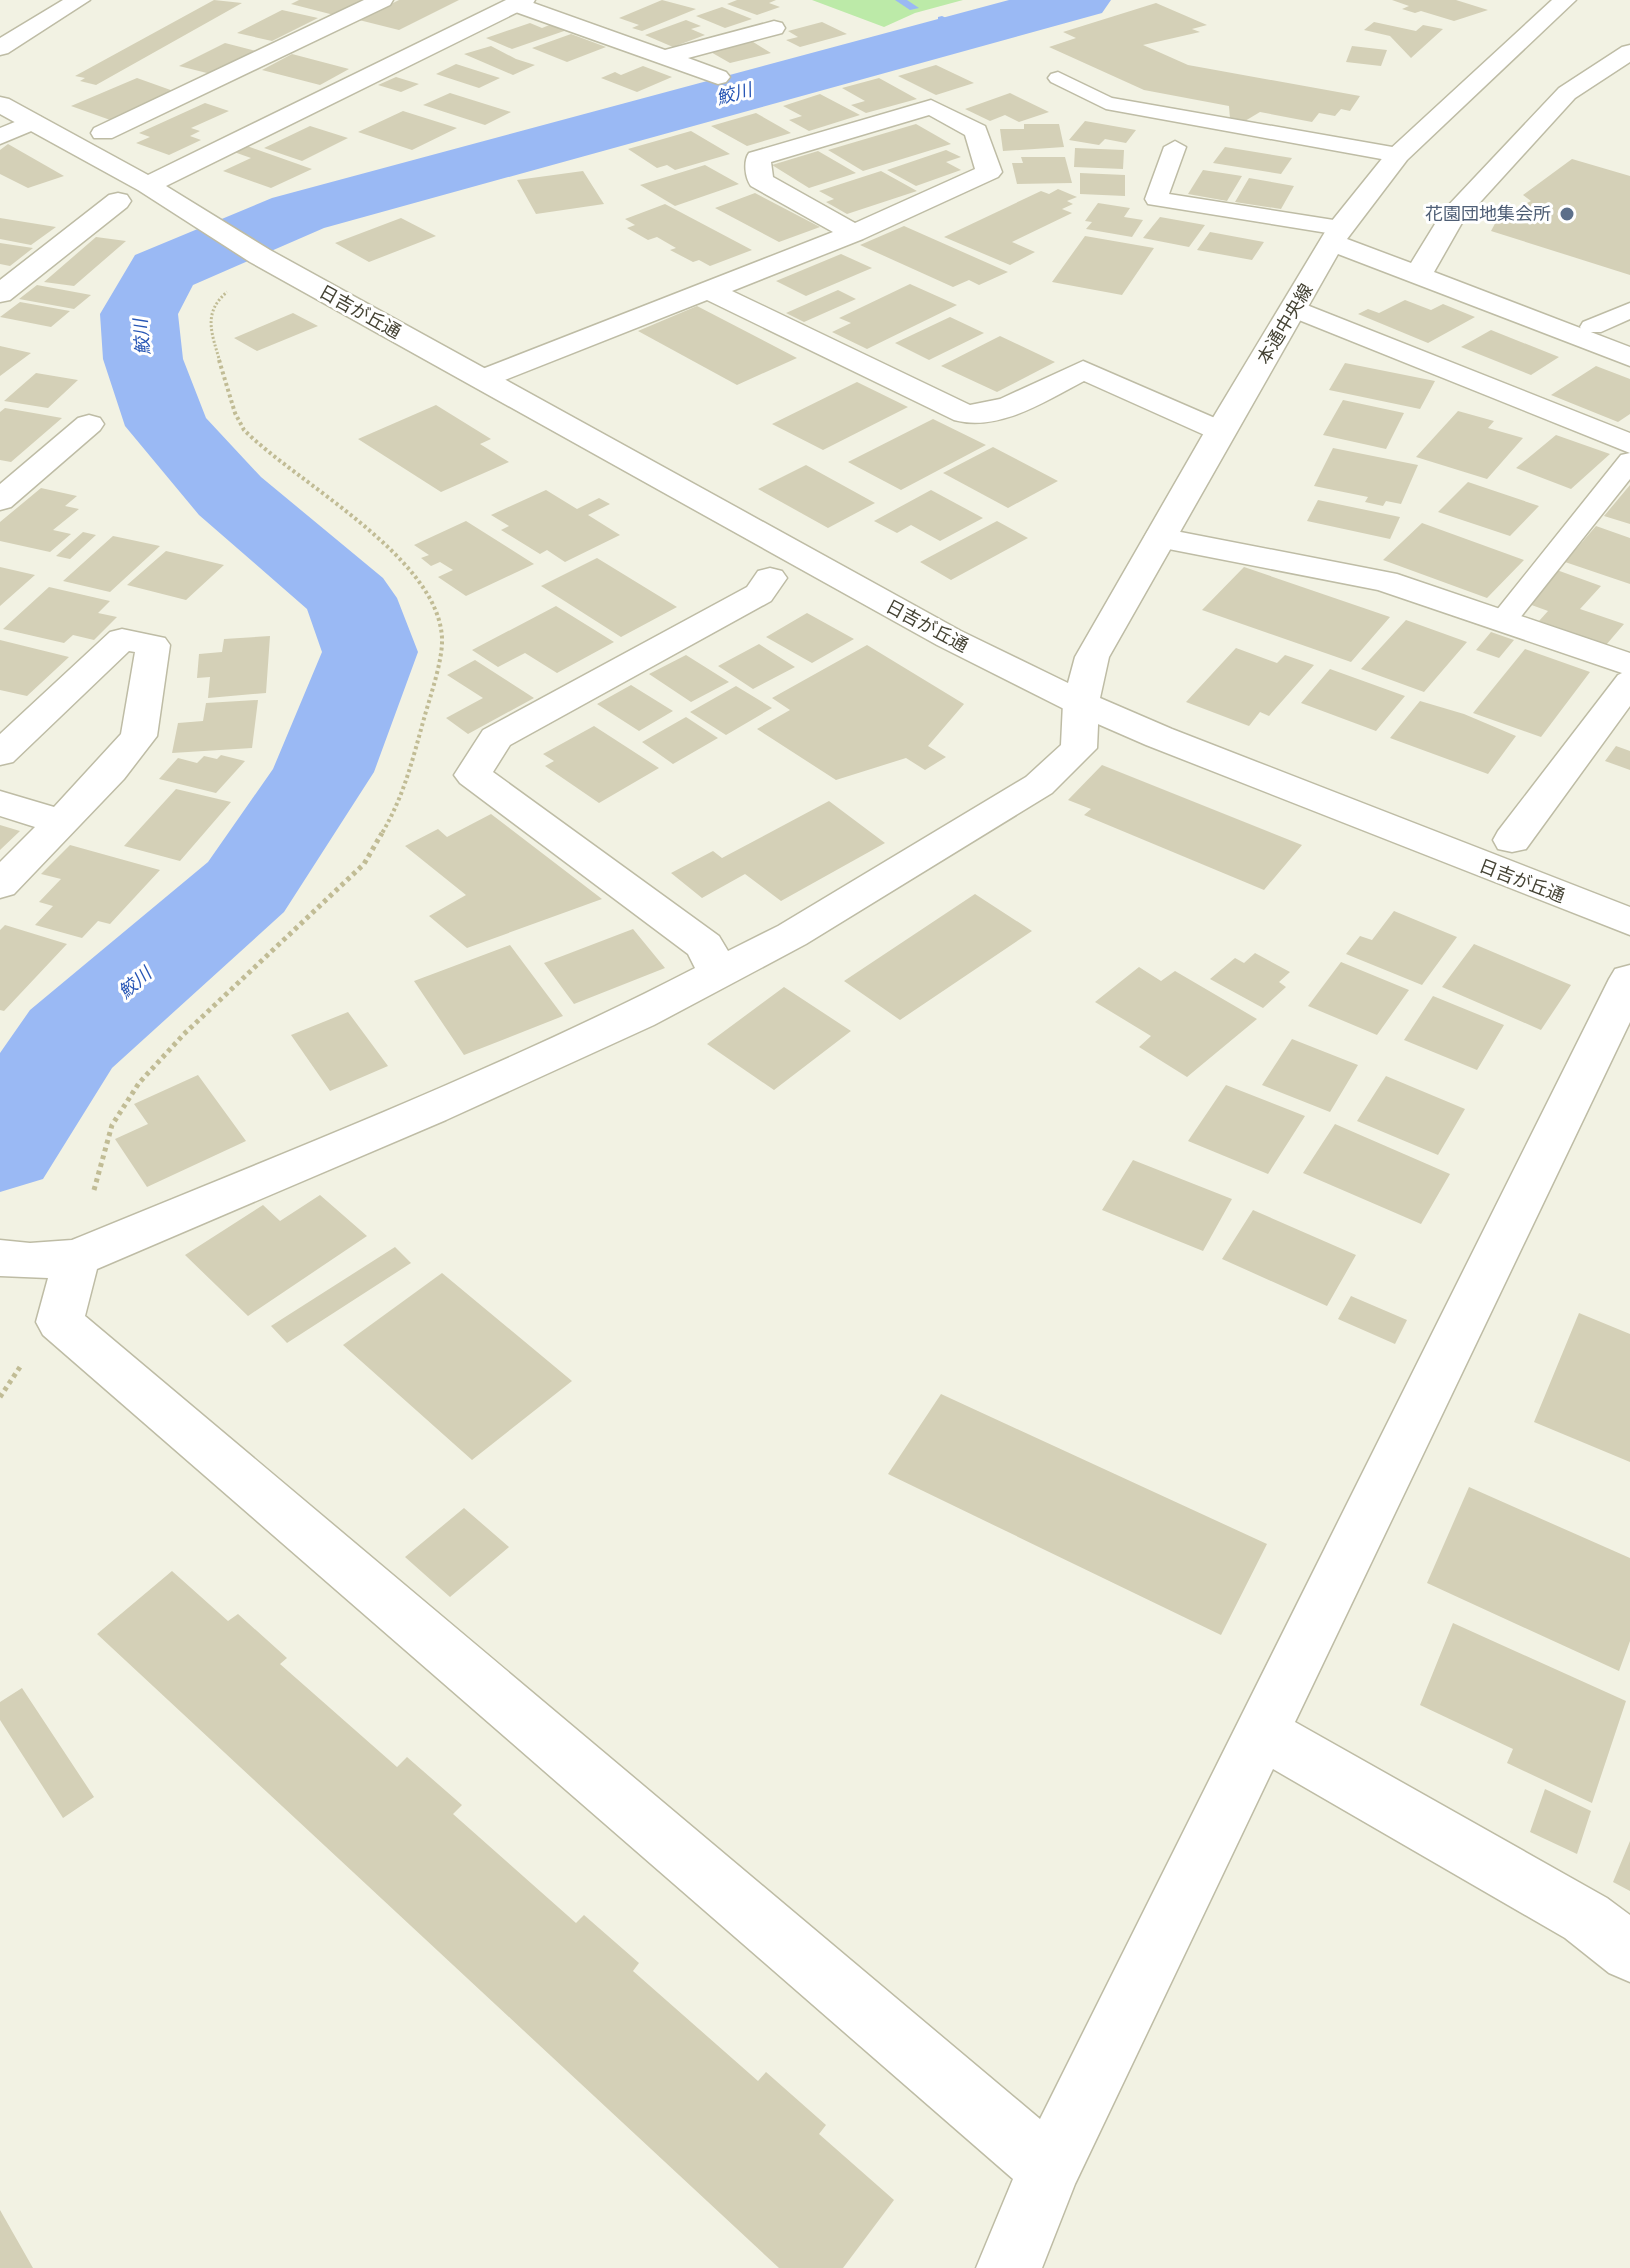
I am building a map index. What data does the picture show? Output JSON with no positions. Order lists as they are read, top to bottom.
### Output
{
  "streets": {
    "street": ["日吉が丘通", "本通中央線"]
  },
  "crossings": [
    ["日吉が丘通", "本通中央線"]
  ],
  "water": ["鮫川"],
  "places": ["花園団地集会所"]
}
